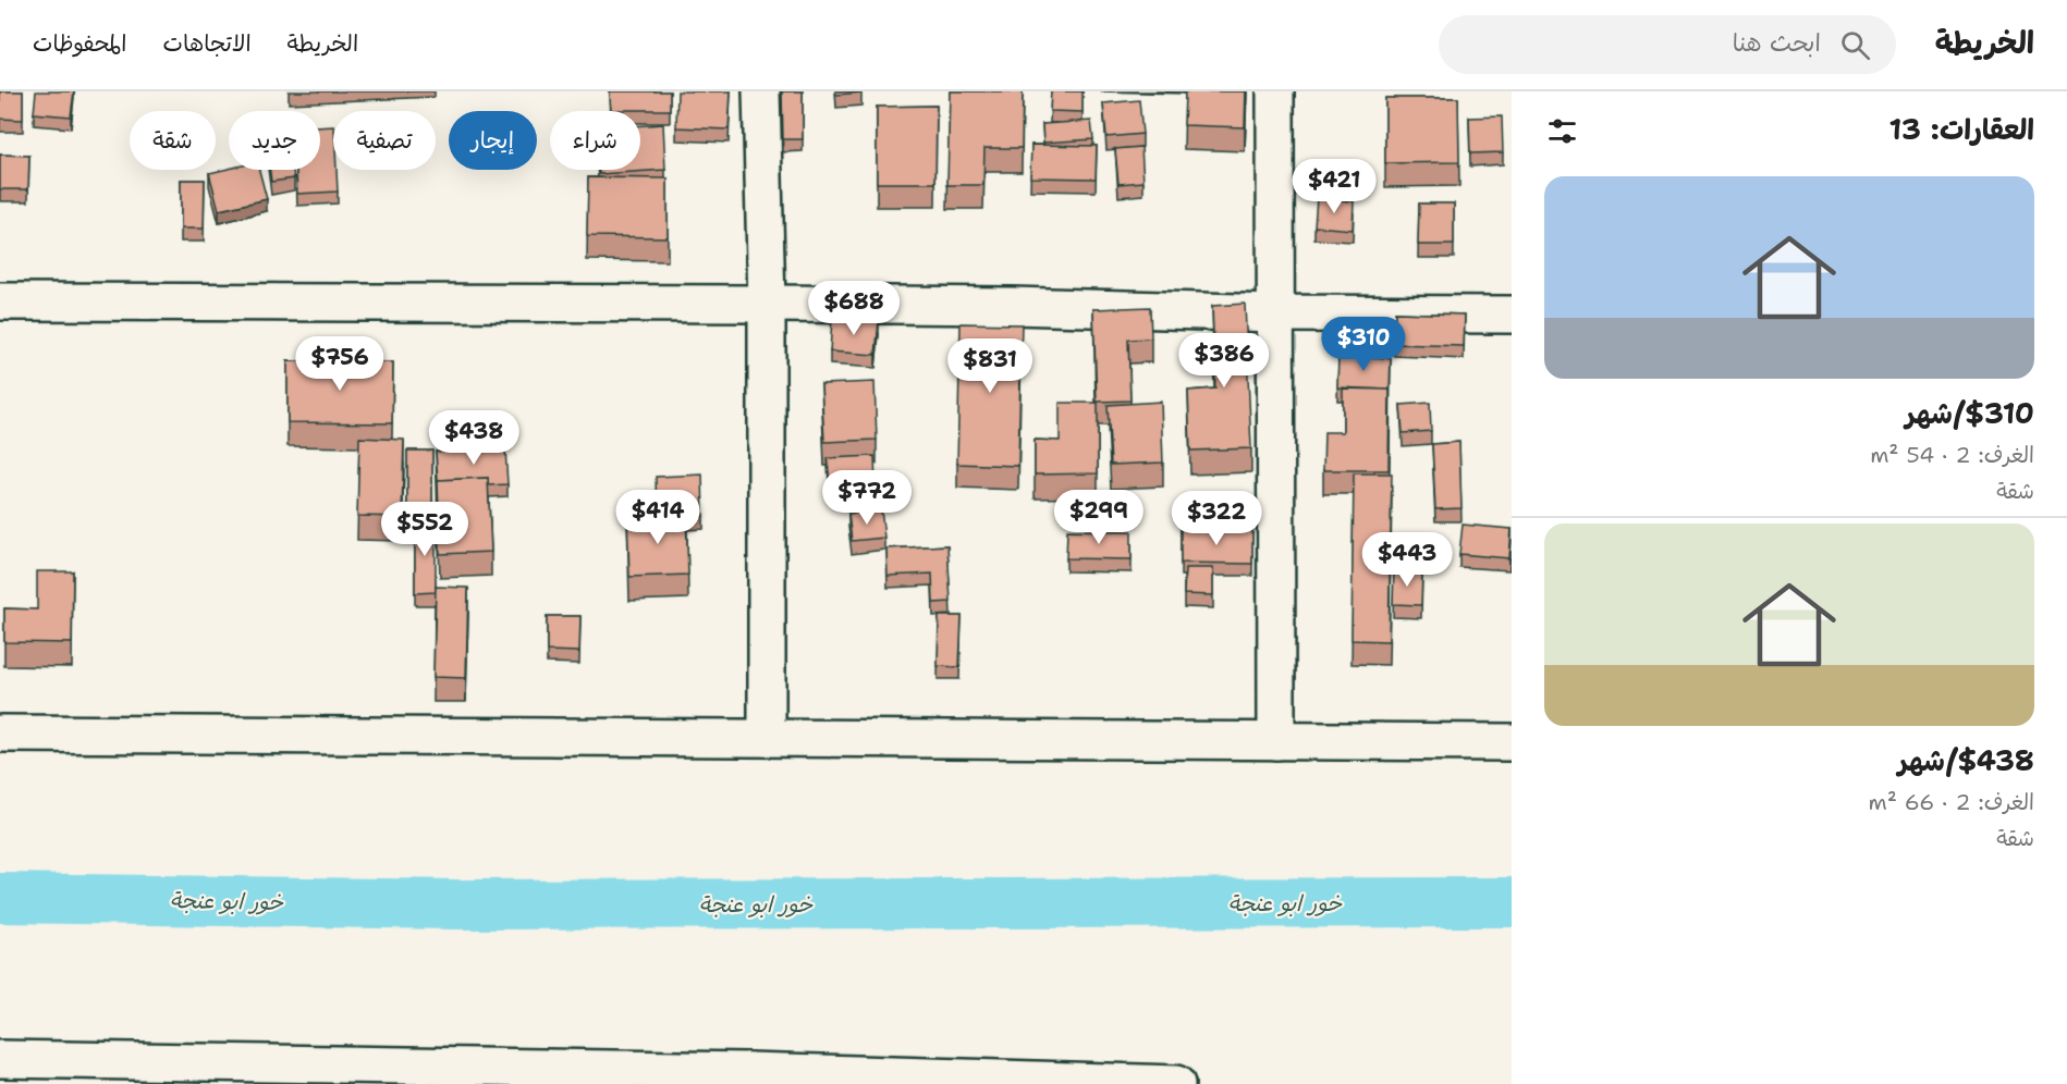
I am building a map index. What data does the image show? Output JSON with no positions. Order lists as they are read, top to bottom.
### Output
{
  "water": ["خور ابو عنجة"],
  "page": {
    "header": "الخريطة",
    "search": "ابحث هنا",
    "nav": ["الخريطة", "الاتجاهات", "المحفوظات"],
    "heading": "العقارات: 13",
    "chip": [
      "شراء",
      "إيجار",
      "تصفية",
      "جديد",
      "شقة"
    ],
    "price": [
      "$421",
      "$688",
      "$310",
      "$386",
      "$756",
      "$831",
      "$438",
      "$772",
      "$414",
      "$299",
      "$322",
      "$552",
      "$443"
    ],
    "list": [
      {
        "name": "$310/شهر",
        "note": "الغرف: 2 · 54 m² · شقة"
      },
      {
        "name": "$438/شهر",
        "note": "الغرف: 2 · 66 m² · شقة"
      }
    ]
  }
}
